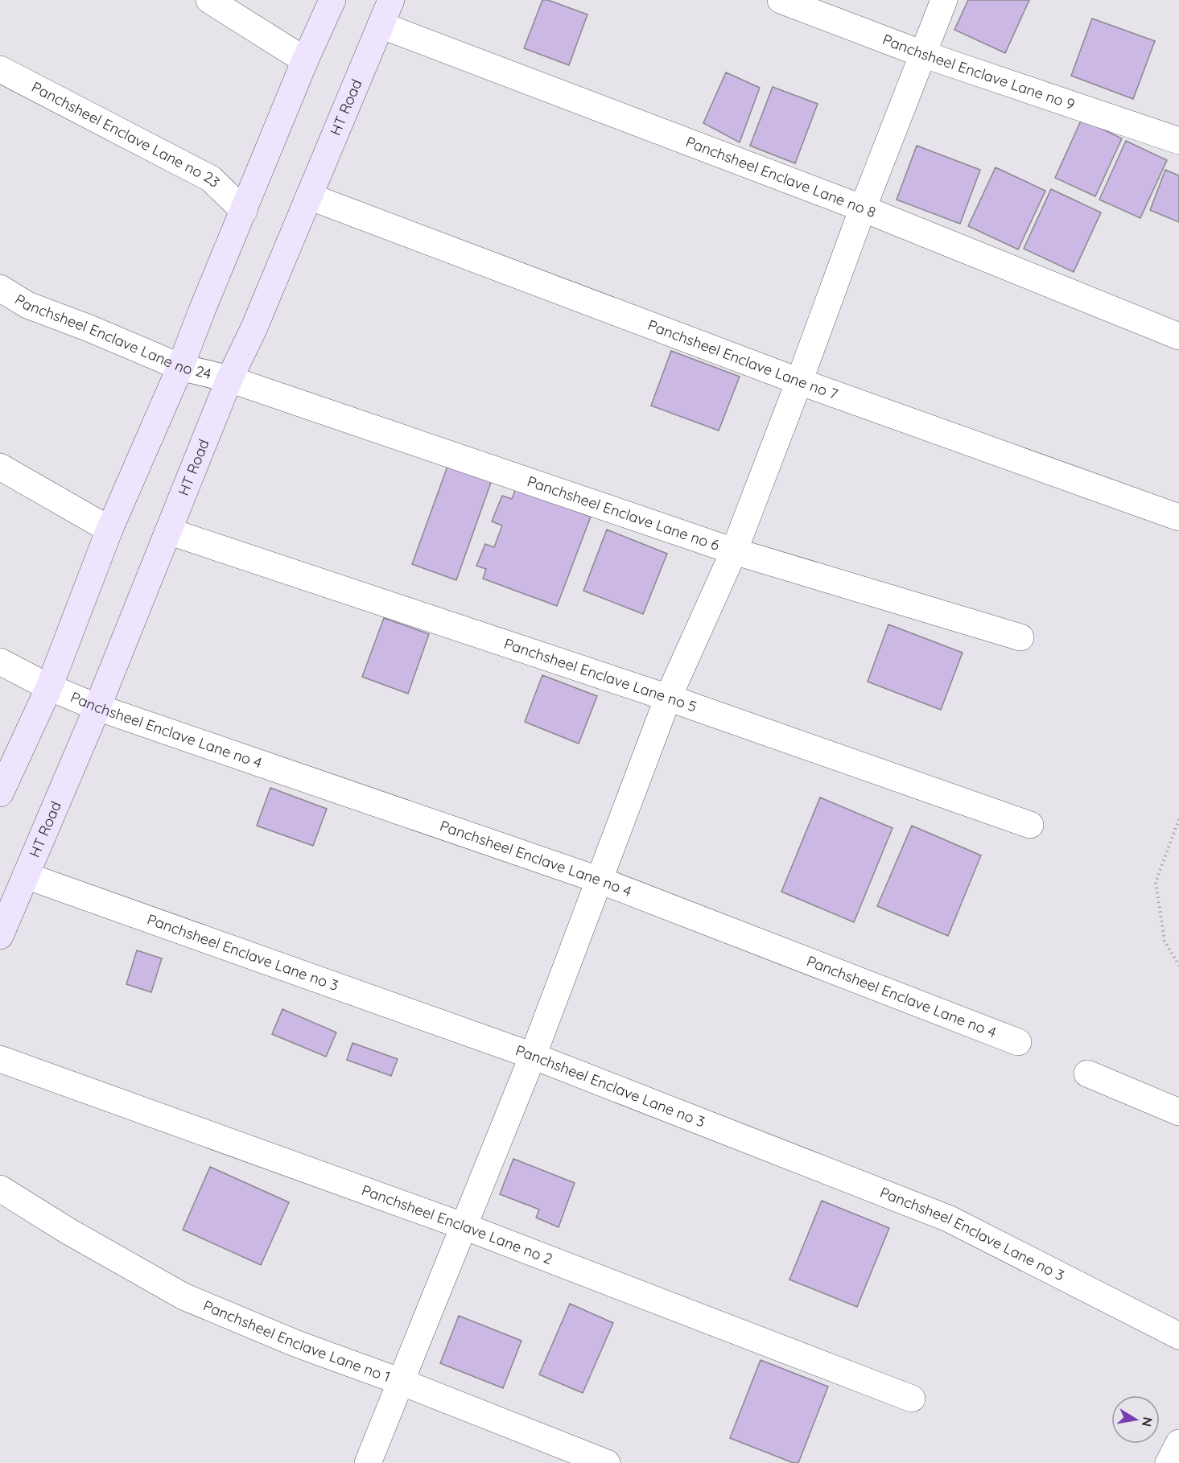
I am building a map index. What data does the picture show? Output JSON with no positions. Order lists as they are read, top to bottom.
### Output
{
  "streets": {
    "street": [
      "Panchsheel Enclave Lane no 9",
      "HT Road",
      "Panchsheel Enclave Lane no 23",
      "Panchsheel Enclave Lane no 8",
      "Panchsheel Enclave Lane no 24",
      "Panchsheel Enclave Lane no 7",
      "Panchsheel Enclave Lane no 6",
      "Panchsheel Enclave Lane no 5",
      "Panchsheel Enclave Lane no 4",
      "Panchsheel Enclave Lane no 3",
      "Panchsheel Enclave Lane no 2",
      "Panchsheel Enclave Lane no 1"
    ]
  },
  "crossings": [
    ["HT Road", "Panchsheel Enclave Lane no 8"],
    ["HT Road", "Panchsheel Enclave Lane no 24"],
    ["HT Road", "Panchsheel Enclave Lane no 7"],
    ["HT Road", "Panchsheel Enclave Lane no 6"],
    ["HT Road", "Panchsheel Enclave Lane no 5"],
    ["HT Road", "Panchsheel Enclave Lane no 4"],
    ["HT Road", "Panchsheel Enclave Lane no 3"],
    ["Panchsheel Enclave Lane no 24", "Panchsheel Enclave Lane no 6"]
  ],
  "north": "right"
}
